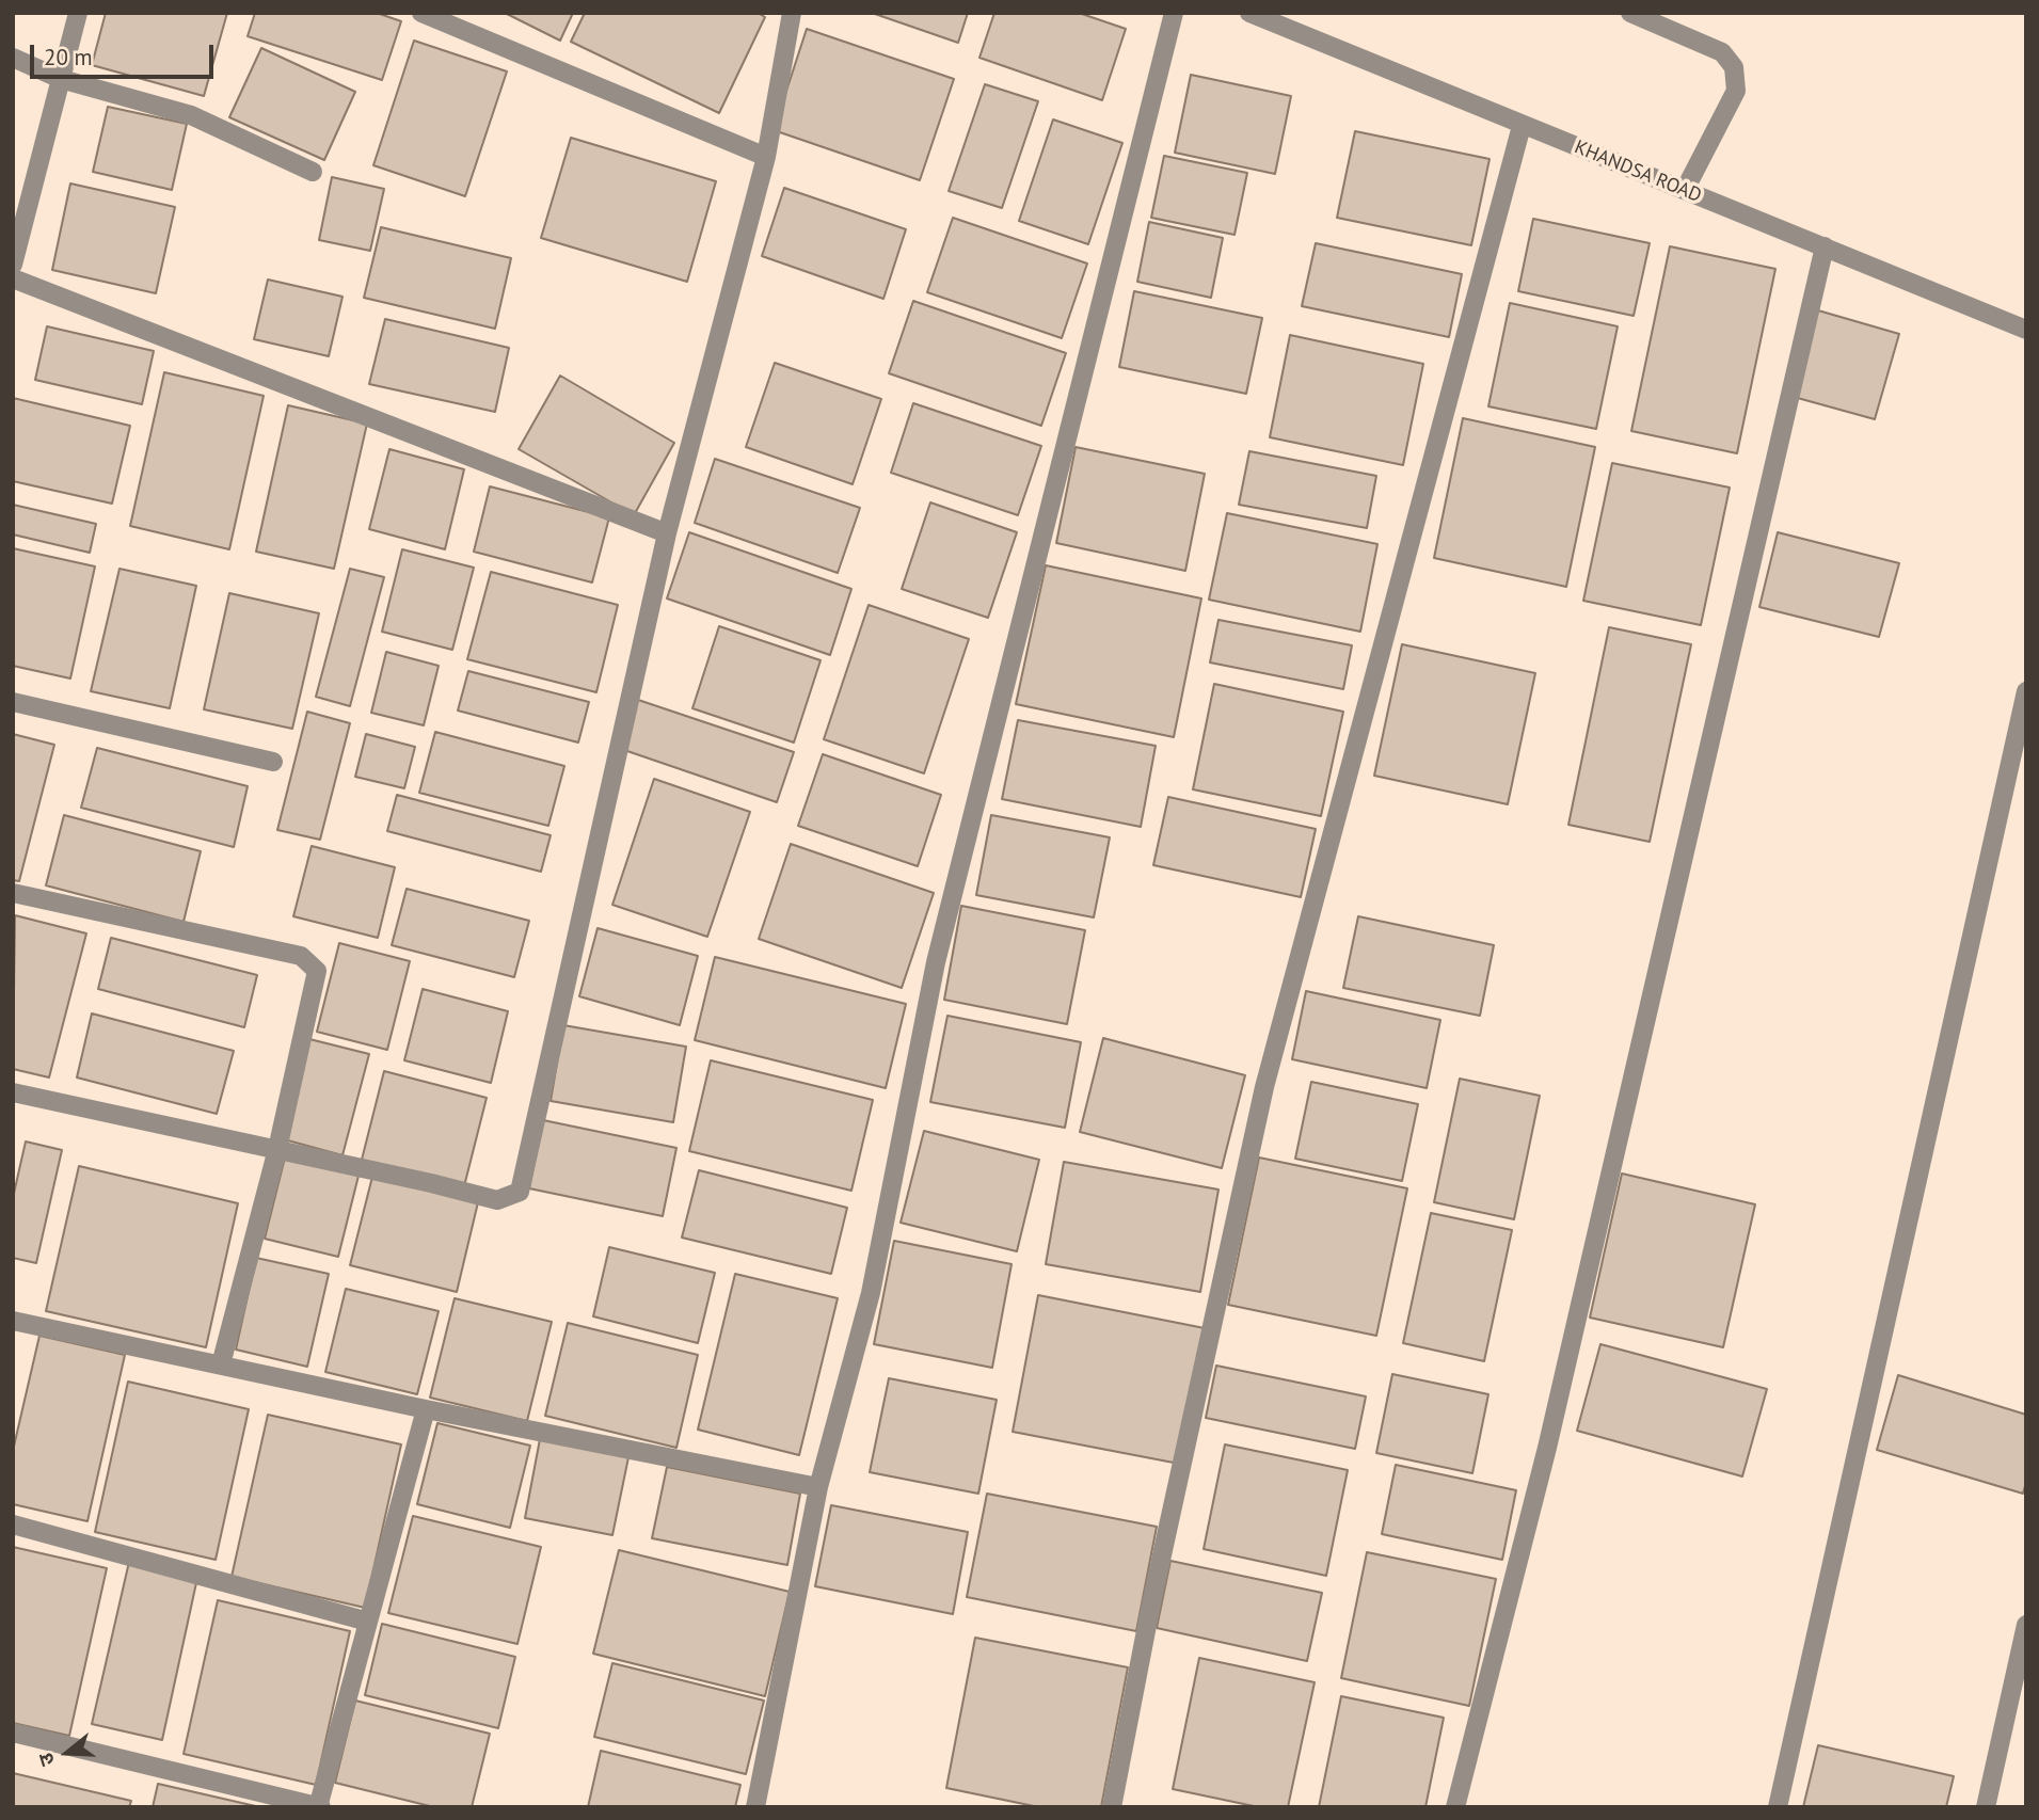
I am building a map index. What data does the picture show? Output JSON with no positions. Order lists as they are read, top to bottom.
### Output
{
  "streets": {
    "street": ["KHANDSA ROAD"]
  },
  "scale_bar": "20 m",
  "north": "left"
}
